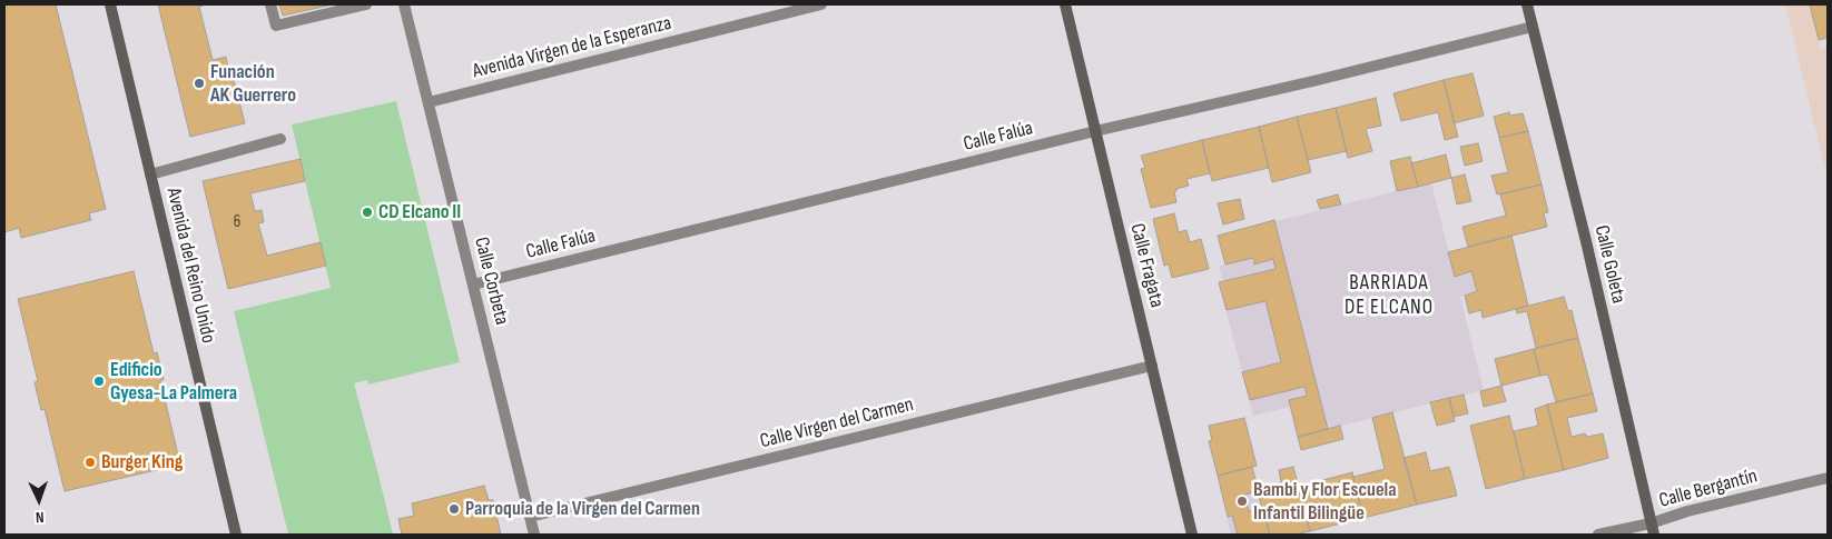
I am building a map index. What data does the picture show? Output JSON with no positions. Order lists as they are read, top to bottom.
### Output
{
  "streets": {
    "street": [
      "Avenida Virgen de la Esperanza",
      "Calle Falúa",
      "Calle Goleta",
      "Avenida del Reino Unido",
      "Calle Fragata",
      "Calle Corbeta",
      "Calle Virgen del Carmen",
      "Calle Bergantín"
    ]
  },
  "crossings": [
    ["Avenida Virgen de la Esperanza", "Calle Corbeta"],
    ["Calle Falúa", "Calle Goleta"],
    ["Calle Falúa", "Calle Fragata"],
    ["Calle Falúa", "Calle Corbeta"],
    ["Calle Goleta", "Calle Bergantín"],
    ["Calle Fragata", "Calle Virgen del Carmen"],
    ["Calle Corbeta", "Calle Virgen del Carmen"]
  ],
  "districts": ["BARRIADA DE ELCANO"],
  "places": [
    "Funación AK Guerrero",
    "CD Elcano II",
    "Edificio Gyesa-La Palmera",
    "Burger King",
    "Bambi y Flor Escuela Infantil Bilingüe",
    "Parroquia de la Virgen del Carmen"
  ],
  "house_numbers": ["6"],
  "north": "bottom"
}
